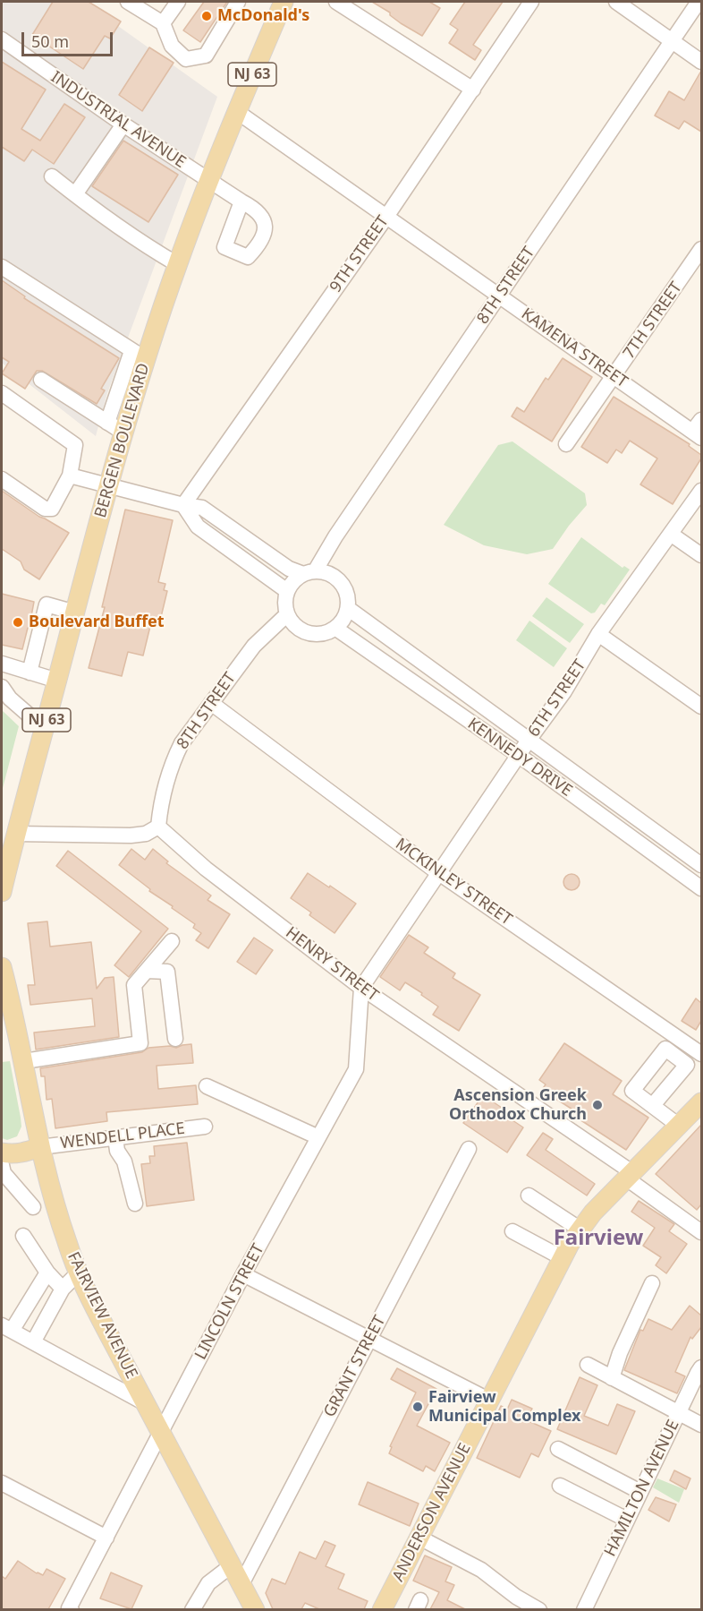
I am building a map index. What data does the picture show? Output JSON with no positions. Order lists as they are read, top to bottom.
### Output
{
  "streets": {
    "main road": [
      "NJ 63",
      "BERGEN BOULEVARD",
      "FAIRVIEW AVENUE",
      "ANDERSON AVENUE"
    ],
    "street": [
      "INDUSTRIAL AVENUE",
      "9TH STREET",
      "8TH STREET",
      "7TH STREET",
      "KAMENA STREET",
      "6TH STREET",
      "KENNEDY DRIVE",
      "MCKINLEY STREET",
      "HENRY STREET",
      "WENDELL PLACE",
      "LINCOLN STREET",
      "GRANT STREET",
      "HAMILTON AVENUE"
    ]
  },
  "crossings": [
    ["INDUSTRIAL AVENUE", "BERGEN BOULEVARD"],
    ["9TH STREET", "KAMENA STREET"],
    ["8TH STREET", "KAMENA STREET"],
    ["8TH STREET", "KENNEDY DRIVE"],
    ["8TH STREET", "MCKINLEY STREET"],
    ["8TH STREET", "HENRY STREET"],
    ["7TH STREET", "KAMENA STREET"],
    ["KAMENA STREET", "BERGEN BOULEVARD"],
    ["6TH STREET", "KENNEDY DRIVE"],
    ["6TH STREET", "MCKINLEY STREET"],
    ["6TH STREET", "HENRY STREET"],
    ["6TH STREET", "LINCOLN STREET"],
    ["HENRY STREET", "LINCOLN STREET"],
    ["HENRY STREET", "ANDERSON AVENUE"],
    ["WENDELL PLACE", "FAIRVIEW AVENUE"],
    ["LINCOLN STREET", "FAIRVIEW AVENUE"],
    ["FAIRVIEW AVENUE", "GRANT STREET"]
  ],
  "districts": ["Fairview"],
  "places": [
    "McDonald's",
    "Boulevard Buffet",
    "Ascension Greek Orthodox Church",
    "Fairview Municipal Complex"
  ],
  "scale_bar": "50 m"
}
